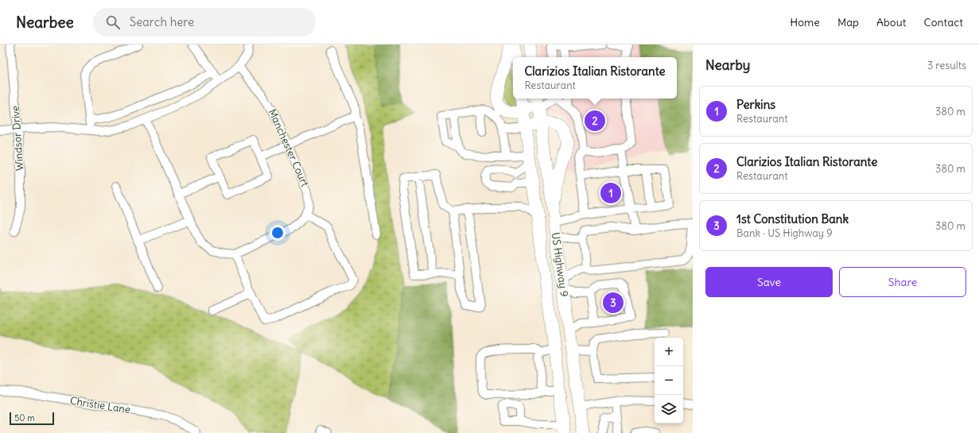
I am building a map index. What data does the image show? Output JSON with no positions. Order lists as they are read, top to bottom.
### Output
{
  "streets": {
    "highway": ["US Highway 9"],
    "street": ["Windsor Drive", "Manchester Court", "Christie Lane"]
  },
  "scale_bar": "50 m",
  "page": {
    "header": "Nearbee",
    "search": "Search here",
    "nav": [
      "Home",
      "Map",
      "About",
      "Contact"
    ],
    "heading": ["Nearby", "3 results"],
    "popup": ["Clarizios Italian Ristorante", "Restaurant"],
    "list": [
      {
        "mark": "1",
        "name": "Perkins",
        "note": "Restaurant",
        "value": "380 m"
      },
      {
        "mark": "2",
        "name": "Clarizios Italian Ristorante",
        "note": "Restaurant",
        "value": "380 m"
      },
      {
        "mark": "3",
        "name": "1st Constitution Bank",
        "note": "Bank · US Highway 9",
        "value": "380 m"
      }
    ],
    "pins": ["2", "1", "3"],
    "buttons": ["Save", "Share"],
    "map_buttons": ["+", "−"],
    "scale": "50 m"
  }
}
